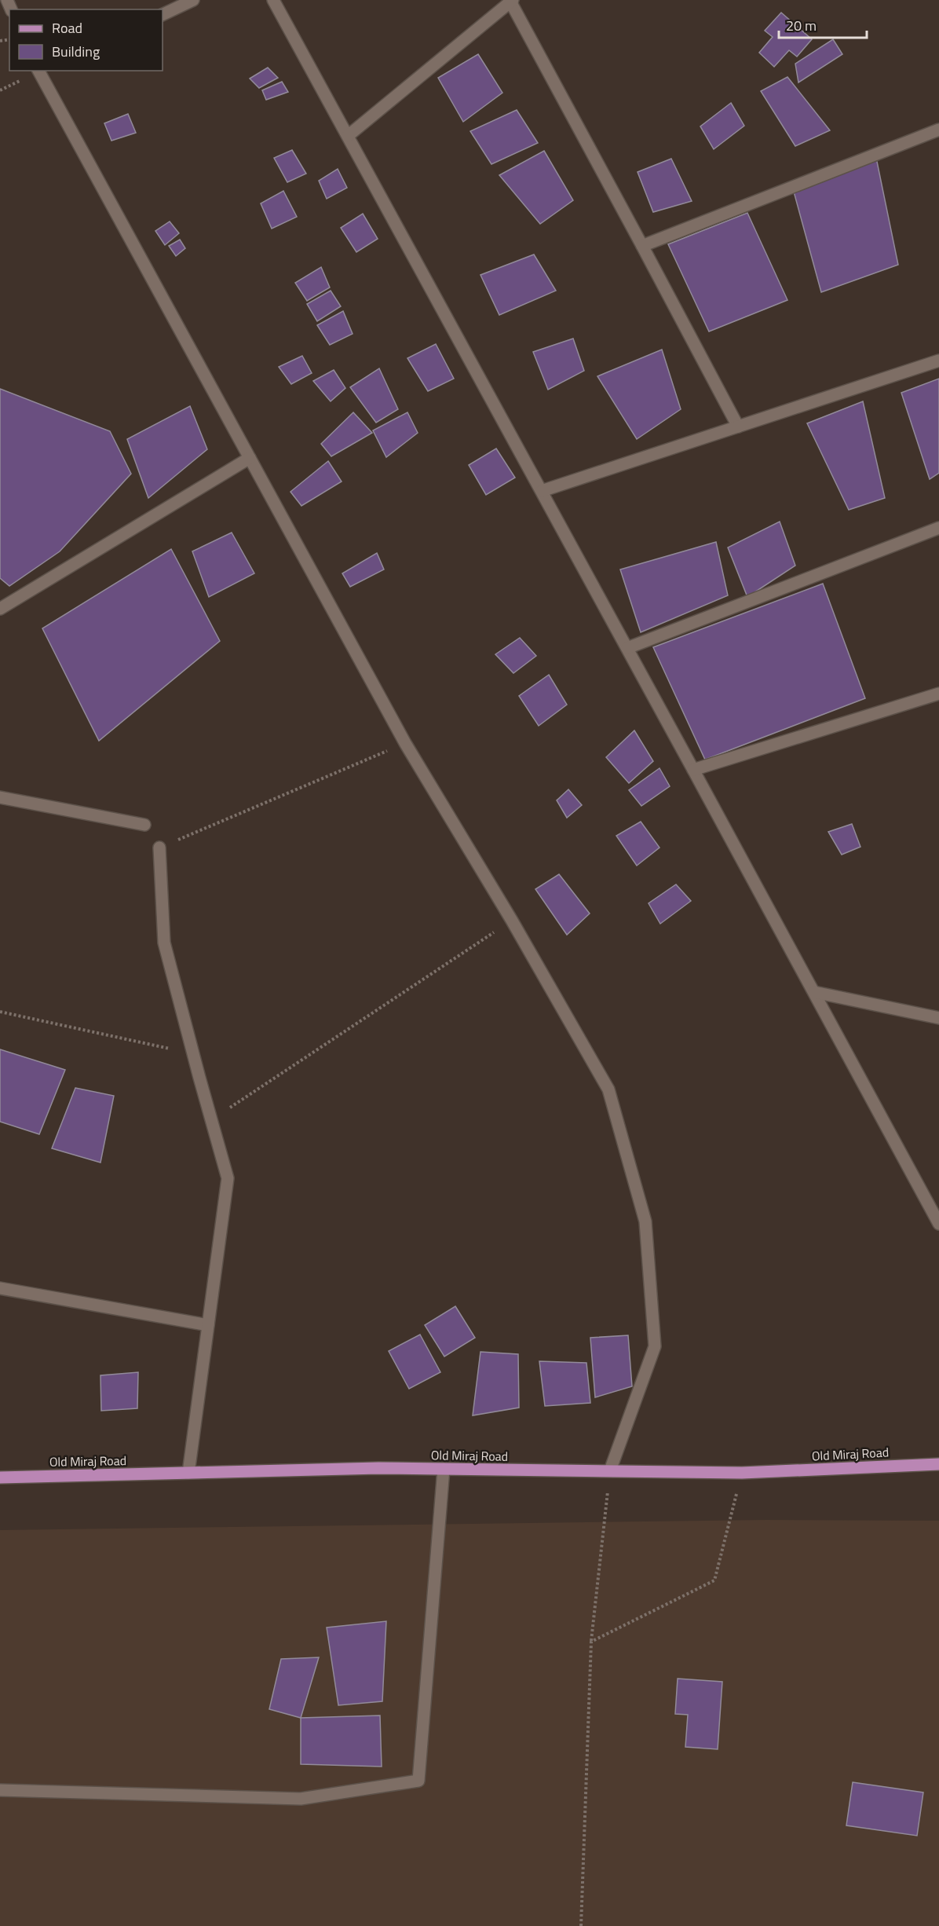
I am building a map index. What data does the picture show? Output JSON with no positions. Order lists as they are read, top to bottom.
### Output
{
  "streets": {
    "main road": ["Old Miraj Road"]
  },
  "legend": ["Road", "Building"],
  "scale_bar": "20 m"
}
